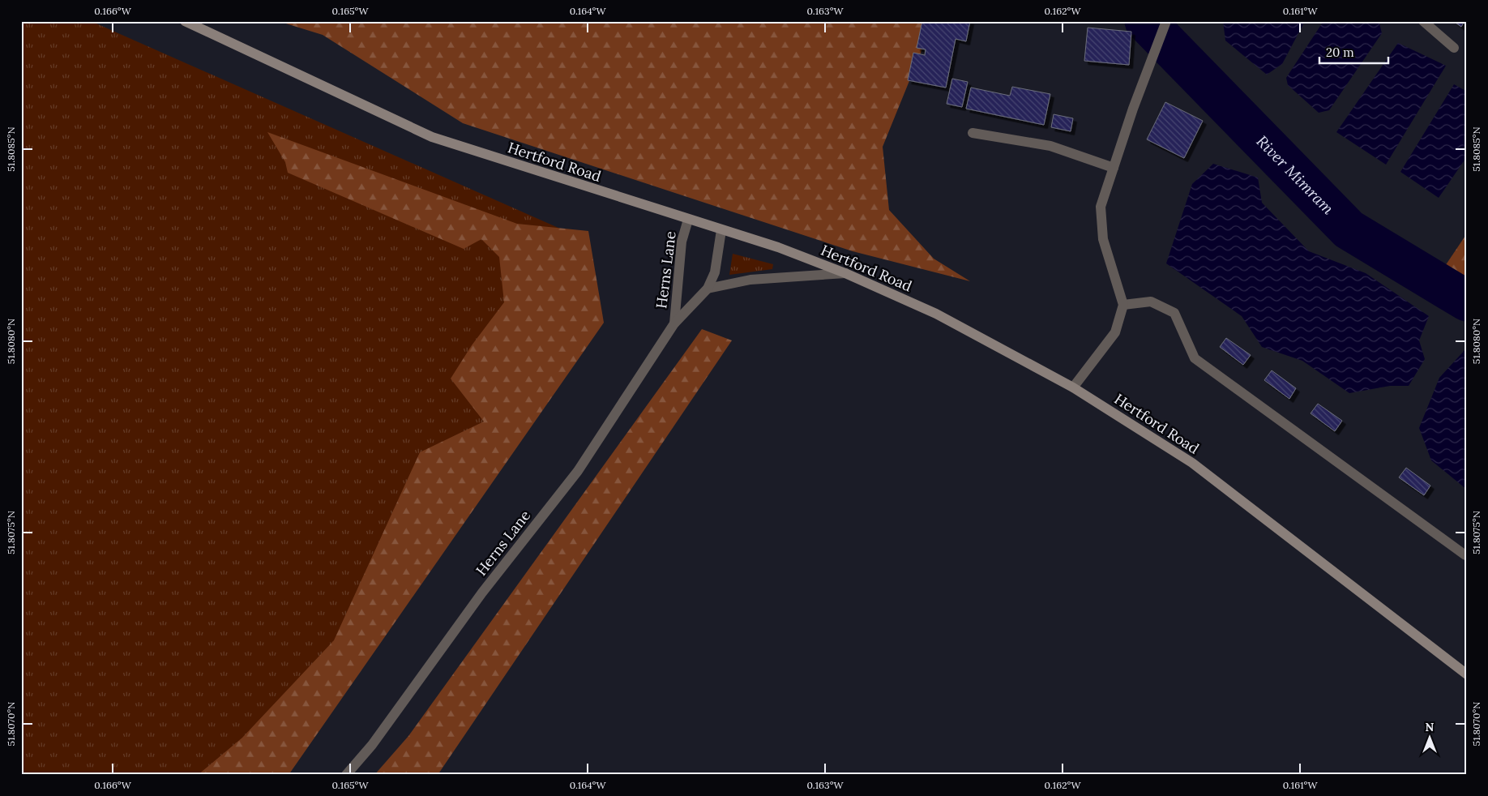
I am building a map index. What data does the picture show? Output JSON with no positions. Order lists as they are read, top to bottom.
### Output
{
  "streets": {
    "main road": ["Hertford Road"],
    "street": ["Herns Lane"]
  },
  "crossings": [
    ["Hertford Road", "Herns Lane"]
  ],
  "water": ["River Mimram"],
  "scale_bar": "20 m",
  "north": "top",
  "coordinates": [
    "0.166°W",
    "0.165°W",
    "0.164°W",
    "0.163°W",
    "0.162°W",
    "0.161°W",
    "51.8085°N",
    "51.8080°N",
    "51.8075°N",
    "51.8070°N"
  ]
}
